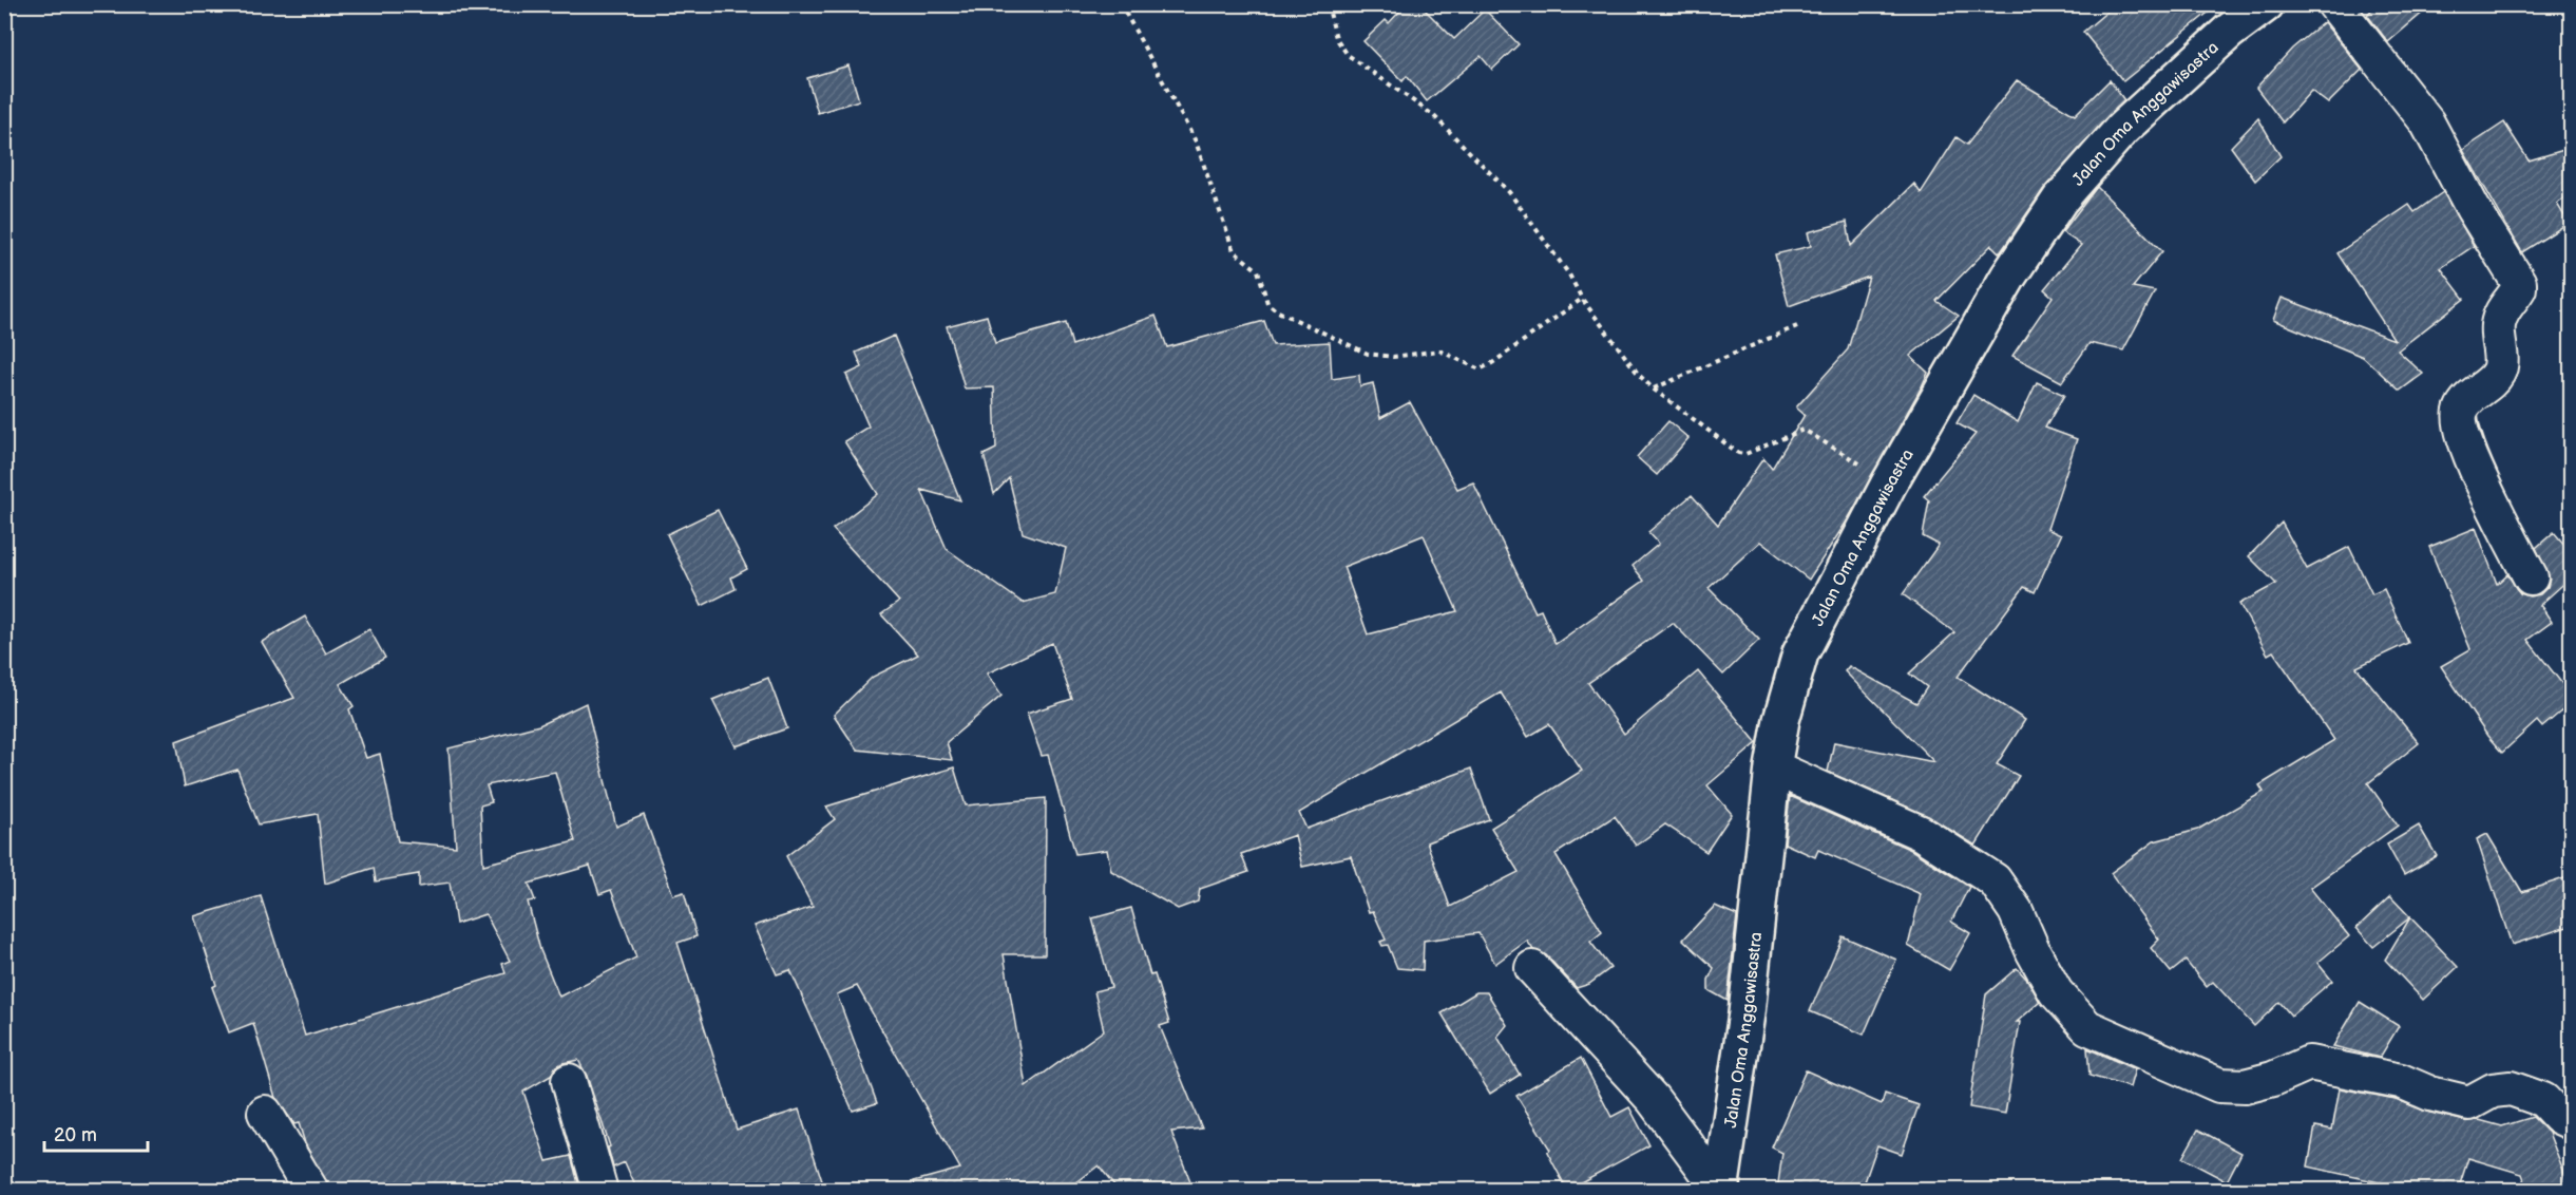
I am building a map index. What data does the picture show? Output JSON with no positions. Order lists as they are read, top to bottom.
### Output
{
  "streets": {
    "main road": ["Jalan Oma Anggawisastra"]
  },
  "scale_bar": "20 m"
}
